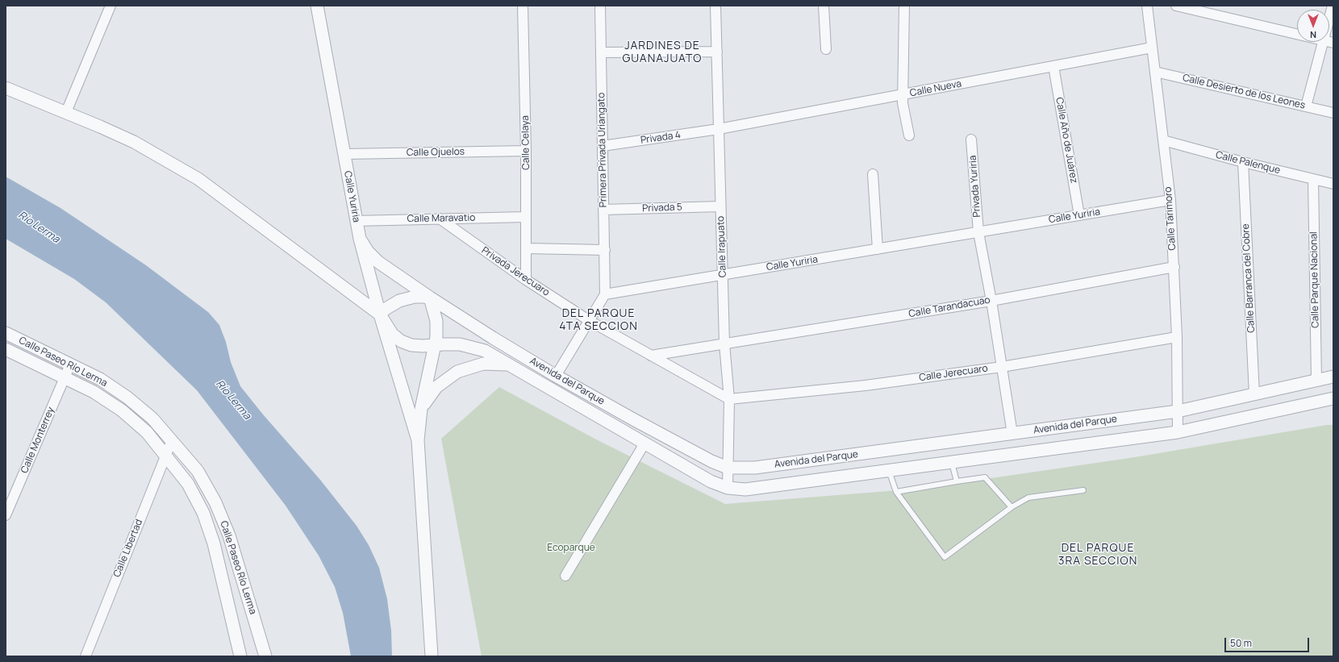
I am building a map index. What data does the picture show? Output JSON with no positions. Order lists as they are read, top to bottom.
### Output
{
  "streets": {
    "street": [
      "Calle Nueva",
      "Calle Desierto de los Leones",
      "Privada 4",
      "Calle Año de Juárez",
      "Calle Celaya",
      "Primera Privada Uriangato",
      "Calle Ojuelos",
      "Calle Palenque",
      "Privada Yuriria",
      "Calle Yuriria",
      "Privada 5",
      "Calle Maravatio",
      "Calle Tarimoro",
      "Calle Irapuato",
      "Privada Jerecuaro",
      "Calle Barranca del Cobre",
      "Calle Parque Nacional",
      "Calle Tarandacuao",
      "Calle Paseo Río Lerma",
      "Calle Jerecuaro",
      "Avenida del Parque",
      "Calle Monterrey",
      "Calle Libertad"
    ]
  },
  "crossings": [
    ["Calle Nueva", "Privada 4"],
    ["Calle Nueva", "Calle Año de Juárez"],
    ["Calle Nueva", "Calle Tarimoro"],
    ["Calle Nueva", "Calle Irapuato"],
    ["Calle Desierto de los Leones", "Calle Tarimoro"],
    ["Privada 4", "Primera Privada Uriangato"],
    ["Privada 4", "Calle Irapuato"],
    ["Calle Año de Juárez", "Calle Yuriria"],
    ["Calle Celaya", "Calle Ojuelos"],
    ["Calle Celaya", "Calle Maravatio"],
    ["Calle Celaya", "Privada Jerecuaro"],
    ["Primera Privada Uriangato", "Calle Yuriria"],
    ["Primera Privada Uriangato", "Privada 5"],
    ["Calle Ojuelos", "Calle Yuriria"],
    ["Calle Palenque", "Calle Tarimoro"],
    ["Calle Palenque", "Calle Barranca del Cobre"],
    ["Calle Palenque", "Calle Parque Nacional"],
    ["Privada Yuriria", "Calle Yuriria"],
    ["Calle Yuriria", "Calle Maravatio"],
    ["Calle Yuriria", "Calle Tarimoro"],
    ["Calle Yuriria", "Calle Irapuato"],
    ["Calle Yuriria", "Avenida del Parque"],
    ["Privada 5", "Calle Irapuato"],
    ["Calle Maravatio", "Privada Jerecuaro"],
    ["Calle Tarimoro", "Calle Tarandacuao"],
    ["Calle Tarimoro", "Calle Jerecuaro"],
    ["Calle Tarimoro", "Avenida del Parque"],
    ["Calle Irapuato", "Privada Jerecuaro"],
    ["Calle Irapuato", "Calle Tarandacuao"],
    ["Calle Irapuato", "Calle Jerecuaro"],
    ["Calle Irapuato", "Avenida del Parque"],
    ["Privada Jerecuaro", "Calle Tarandacuao"],
    ["Privada Jerecuaro", "Calle Jerecuaro"],
    ["Calle Barranca del Cobre", "Avenida del Parque"],
    ["Calle Parque Nacional", "Avenida del Parque"],
    ["Calle Paseo Río Lerma", "Calle Monterrey"],
    ["Calle Paseo Río Lerma", "Calle Libertad"]
  ],
  "districts": ["JARDINES DE GUANAJUATO", "DEL PARQUE 4TA SECCION", "DEL PARQUE 3RA SECCION"],
  "water": ["Río Lerma"],
  "parks": ["Ecoparque"],
  "scale_bar": "50 m",
  "north": "bottom"
}
